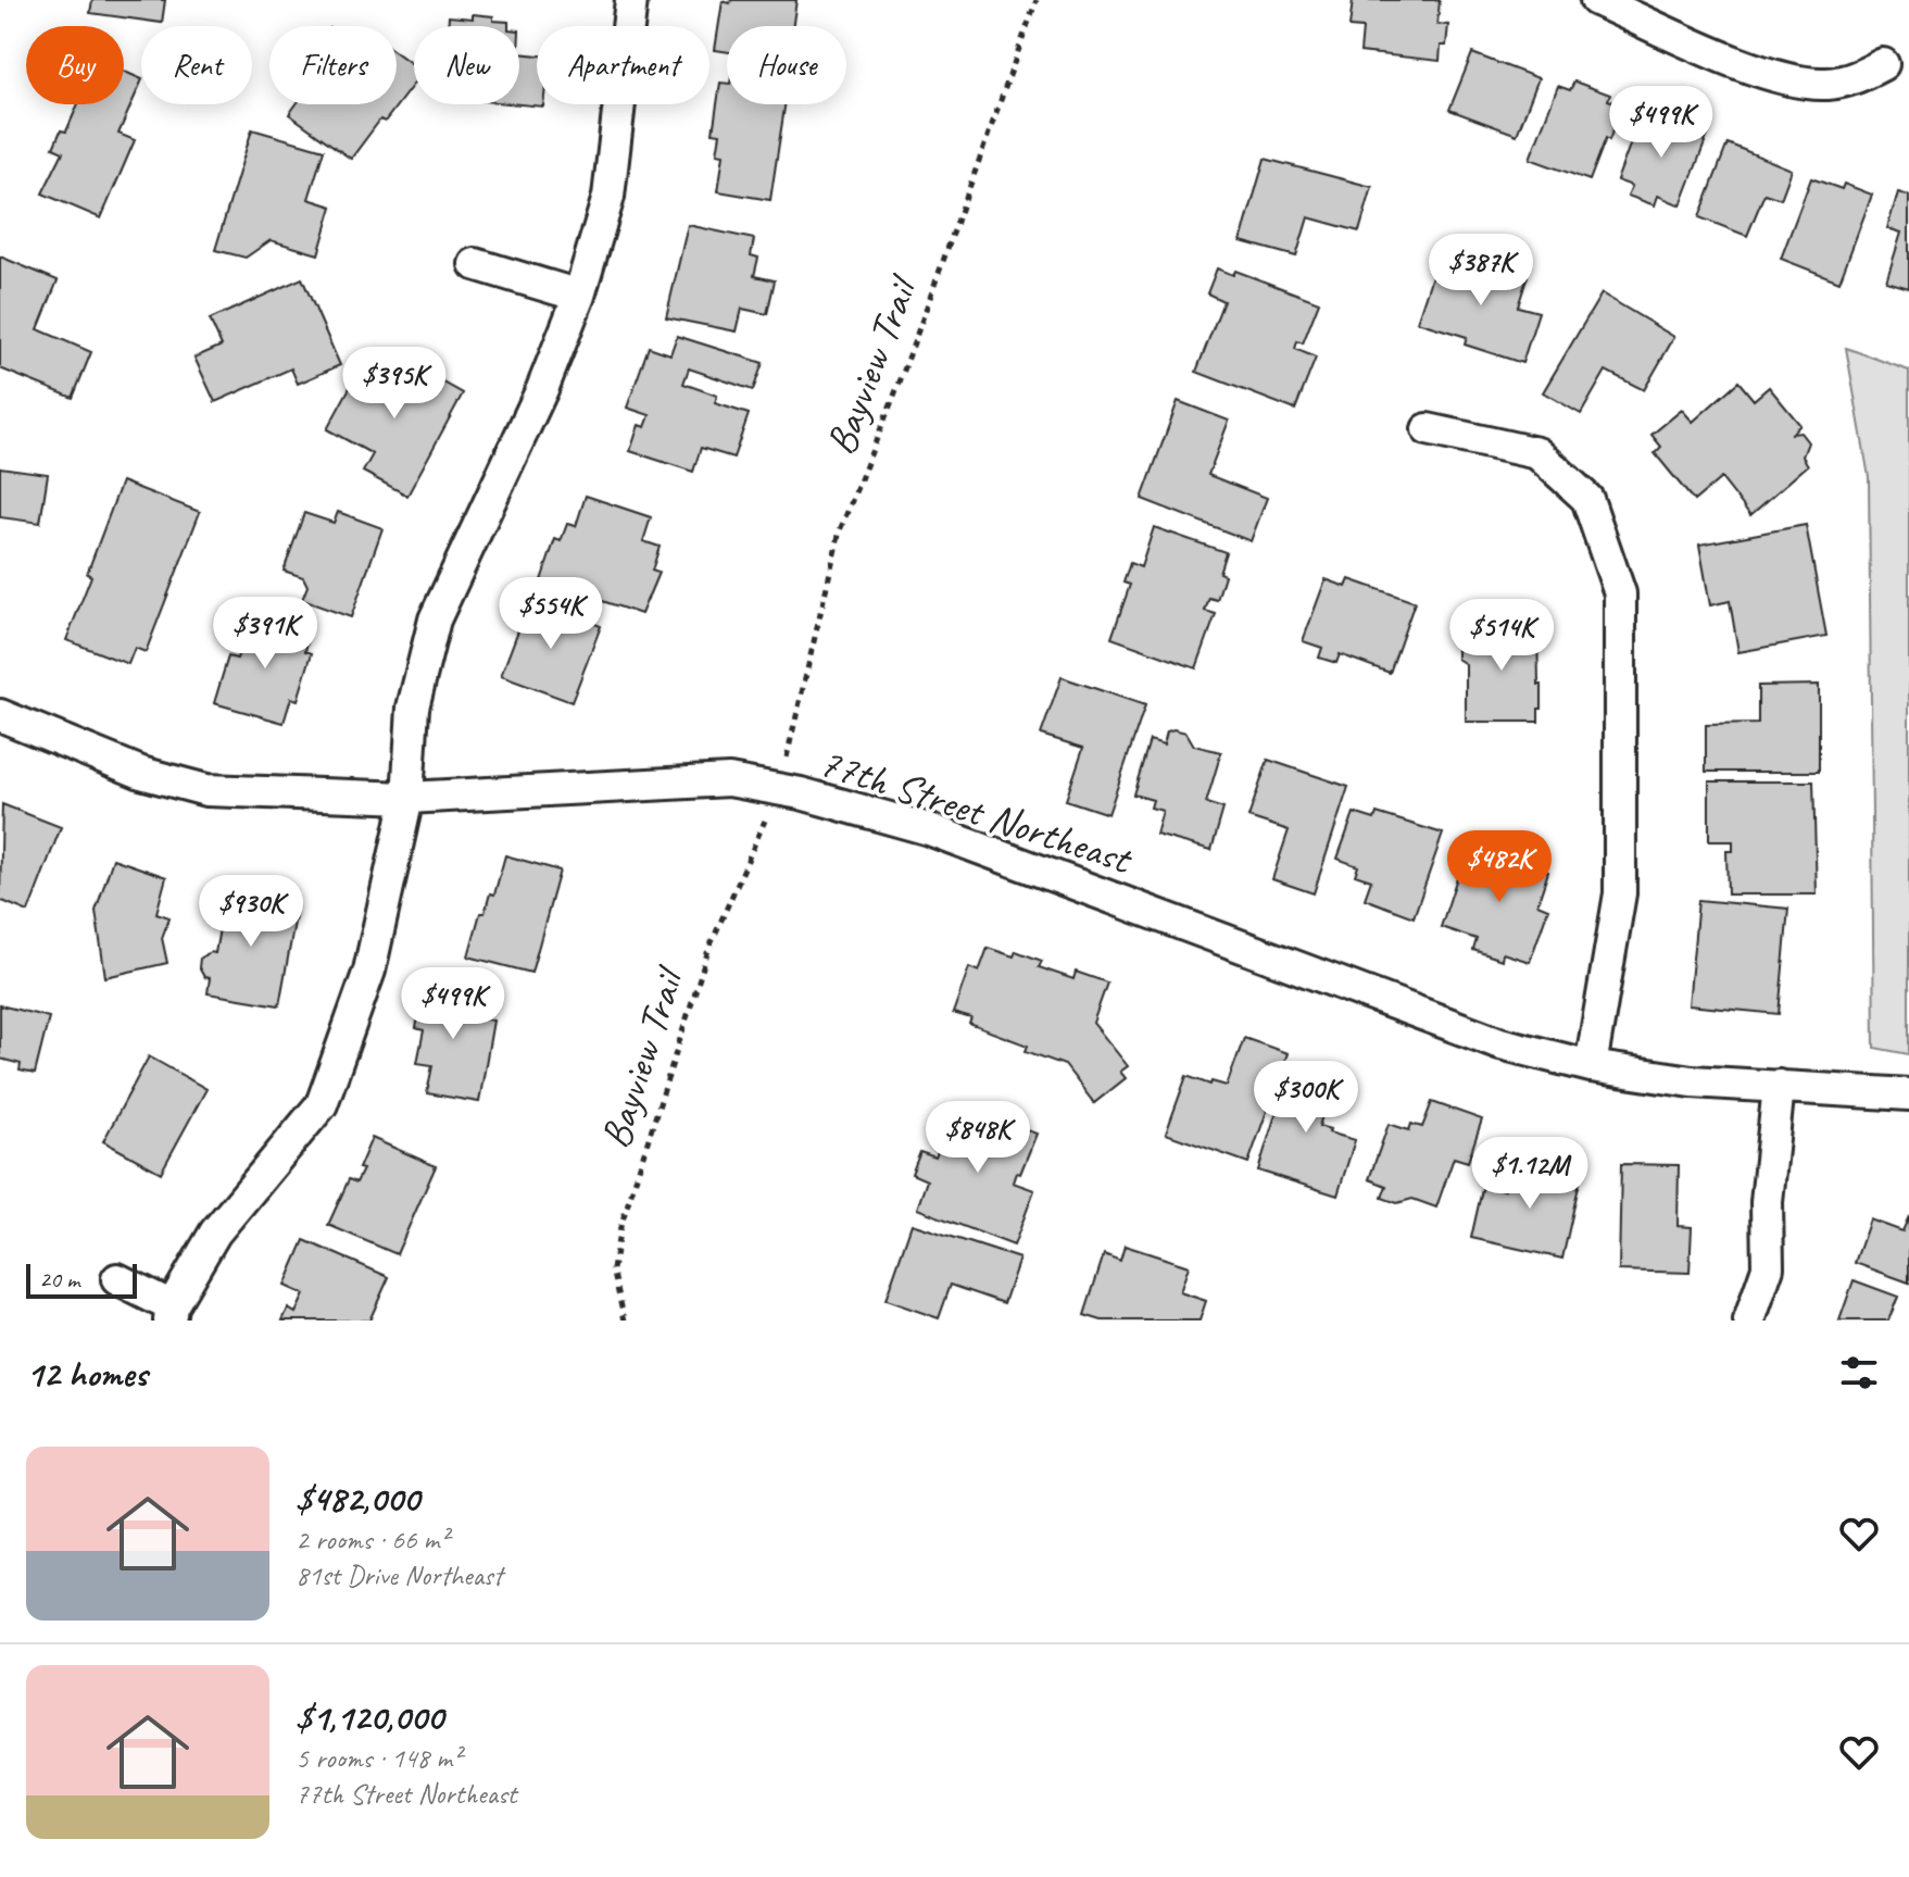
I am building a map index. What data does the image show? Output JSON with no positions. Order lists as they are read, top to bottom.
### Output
{
  "streets": {
    "street": ["77th Street Northeast"],
    "path": ["Bayview Trail"]
  },
  "scale_bar": "20 m",
  "page": {
    "chip": [
      "Buy",
      "Rent",
      "Filters",
      "New",
      "Apartment",
      "House"
    ],
    "price": [
      "$499K",
      "$387K",
      "$395K",
      "$554K",
      "$391K",
      "$514K",
      "$482K",
      "$930K",
      "$499K",
      "$300K",
      "$848K",
      "$1.12M"
    ],
    "scale": "20 m",
    "heading": "12 homes",
    "list": [
      {
        "name": "$482,000",
        "note": "2 rooms · 66 m² · 81st Drive Northeast"
      },
      {
        "name": "$1,120,000",
        "note": "5 rooms · 148 m² · 77th Street Northeast"
      }
    ]
  }
}
